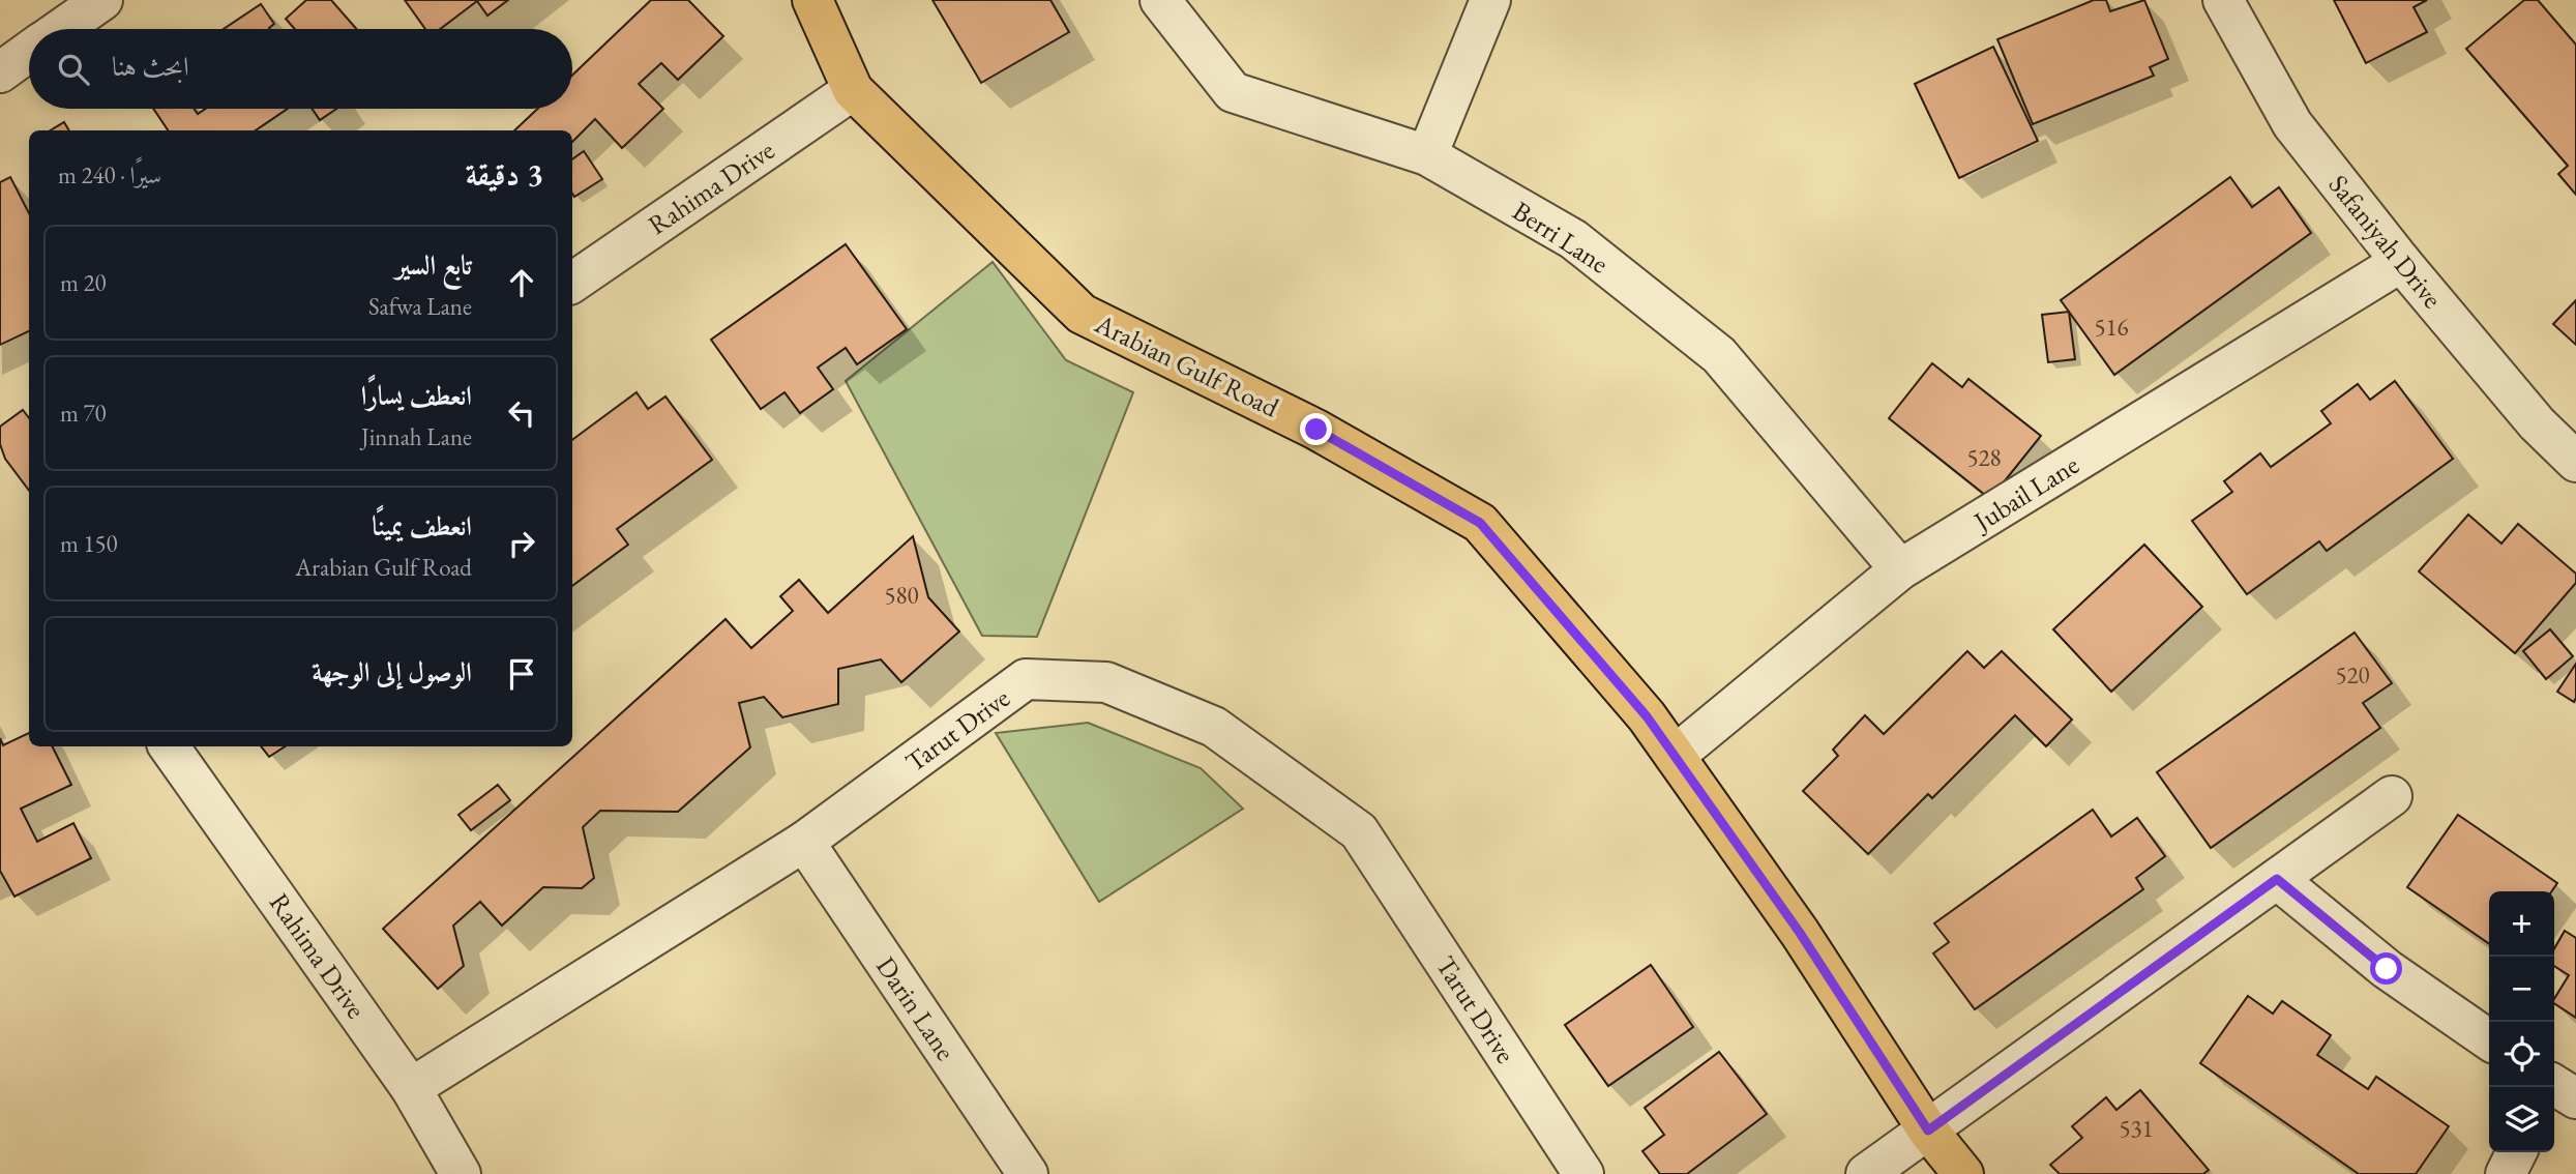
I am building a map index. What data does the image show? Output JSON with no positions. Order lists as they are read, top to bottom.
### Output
{
  "streets": {
    "main road": ["Arabian Gulf Road"],
    "street": [
      "Rahima Drive",
      "Berri Lane",
      "Safaniyah Drive",
      "Jubail Lane",
      "Tarut Drive",
      "Darin Lane"
    ]
  },
  "crossings": [
    ["Rahima Drive", "Arabian Gulf Road"],
    ["Rahima Drive", "Tarut Drive"],
    ["Berri Lane", "Jubail Lane"],
    ["Safaniyah Drive", "Jubail Lane"],
    ["Arabian Gulf Road", "Jubail Lane"],
    ["Tarut Drive", "Darin Lane"]
  ],
  "house_numbers": [
    "516",
    "528",
    "580",
    "520",
    "531"
  ],
  "page": {
    "search": "ابحث هنا",
    "heading": ["3 دقيقة", "سيرًا · 240 m"],
    "list": [
      ["تابع السير", "Safwa Lane", "20 m"],
      ["انعطف يسارًا", "Jinnah Lane", "70 m"],
      ["انعطف يمينًا", "Arabian Gulf Road", "150 m"],
      "الوصول إلى الوجهة"
    ],
    "map_buttons": ["+", "−"]
  }
}
